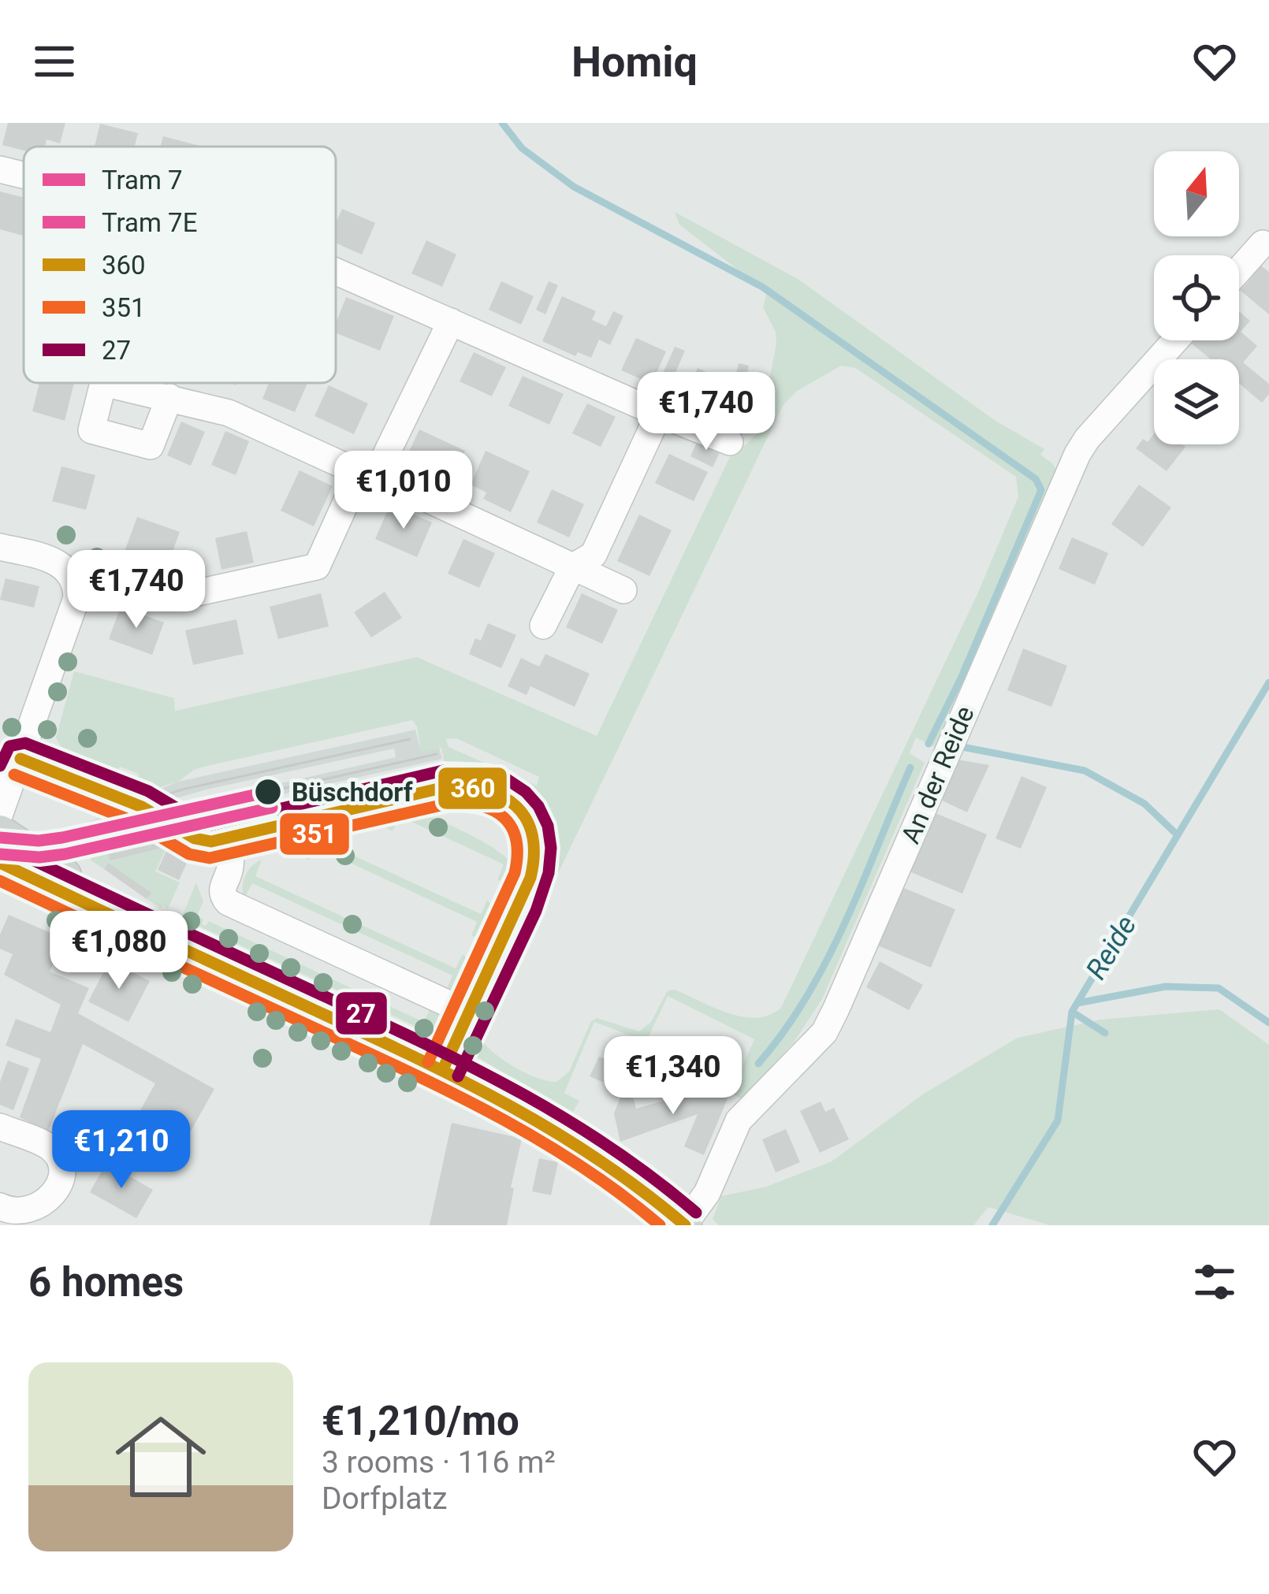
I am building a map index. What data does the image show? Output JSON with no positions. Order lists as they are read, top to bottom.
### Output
{
  "streets": {
    "street": ["An der Reide"]
  },
  "water": ["Reide"],
  "places": ["Büschdorf"],
  "lines": [
    "transit line 27",
    "transit line 360",
    "transit line 351",
    "tram line 7",
    "tram line 7E"
  ],
  "legend": [
    "Tram 7",
    "Tram 7E",
    "360",
    "351",
    "27"
  ],
  "north": "top",
  "page": {
    "header": "Homiq",
    "price": [
      "€1,740",
      "€1,010",
      "€1,740",
      "€1,080",
      "€1,340",
      "€1,210"
    ],
    "heading": "6 homes",
    "list": [
      {
        "name": "€1,210/mo",
        "note": "3 rooms · 116 m² · Dorfplatz"
      }
    ]
  }
}
